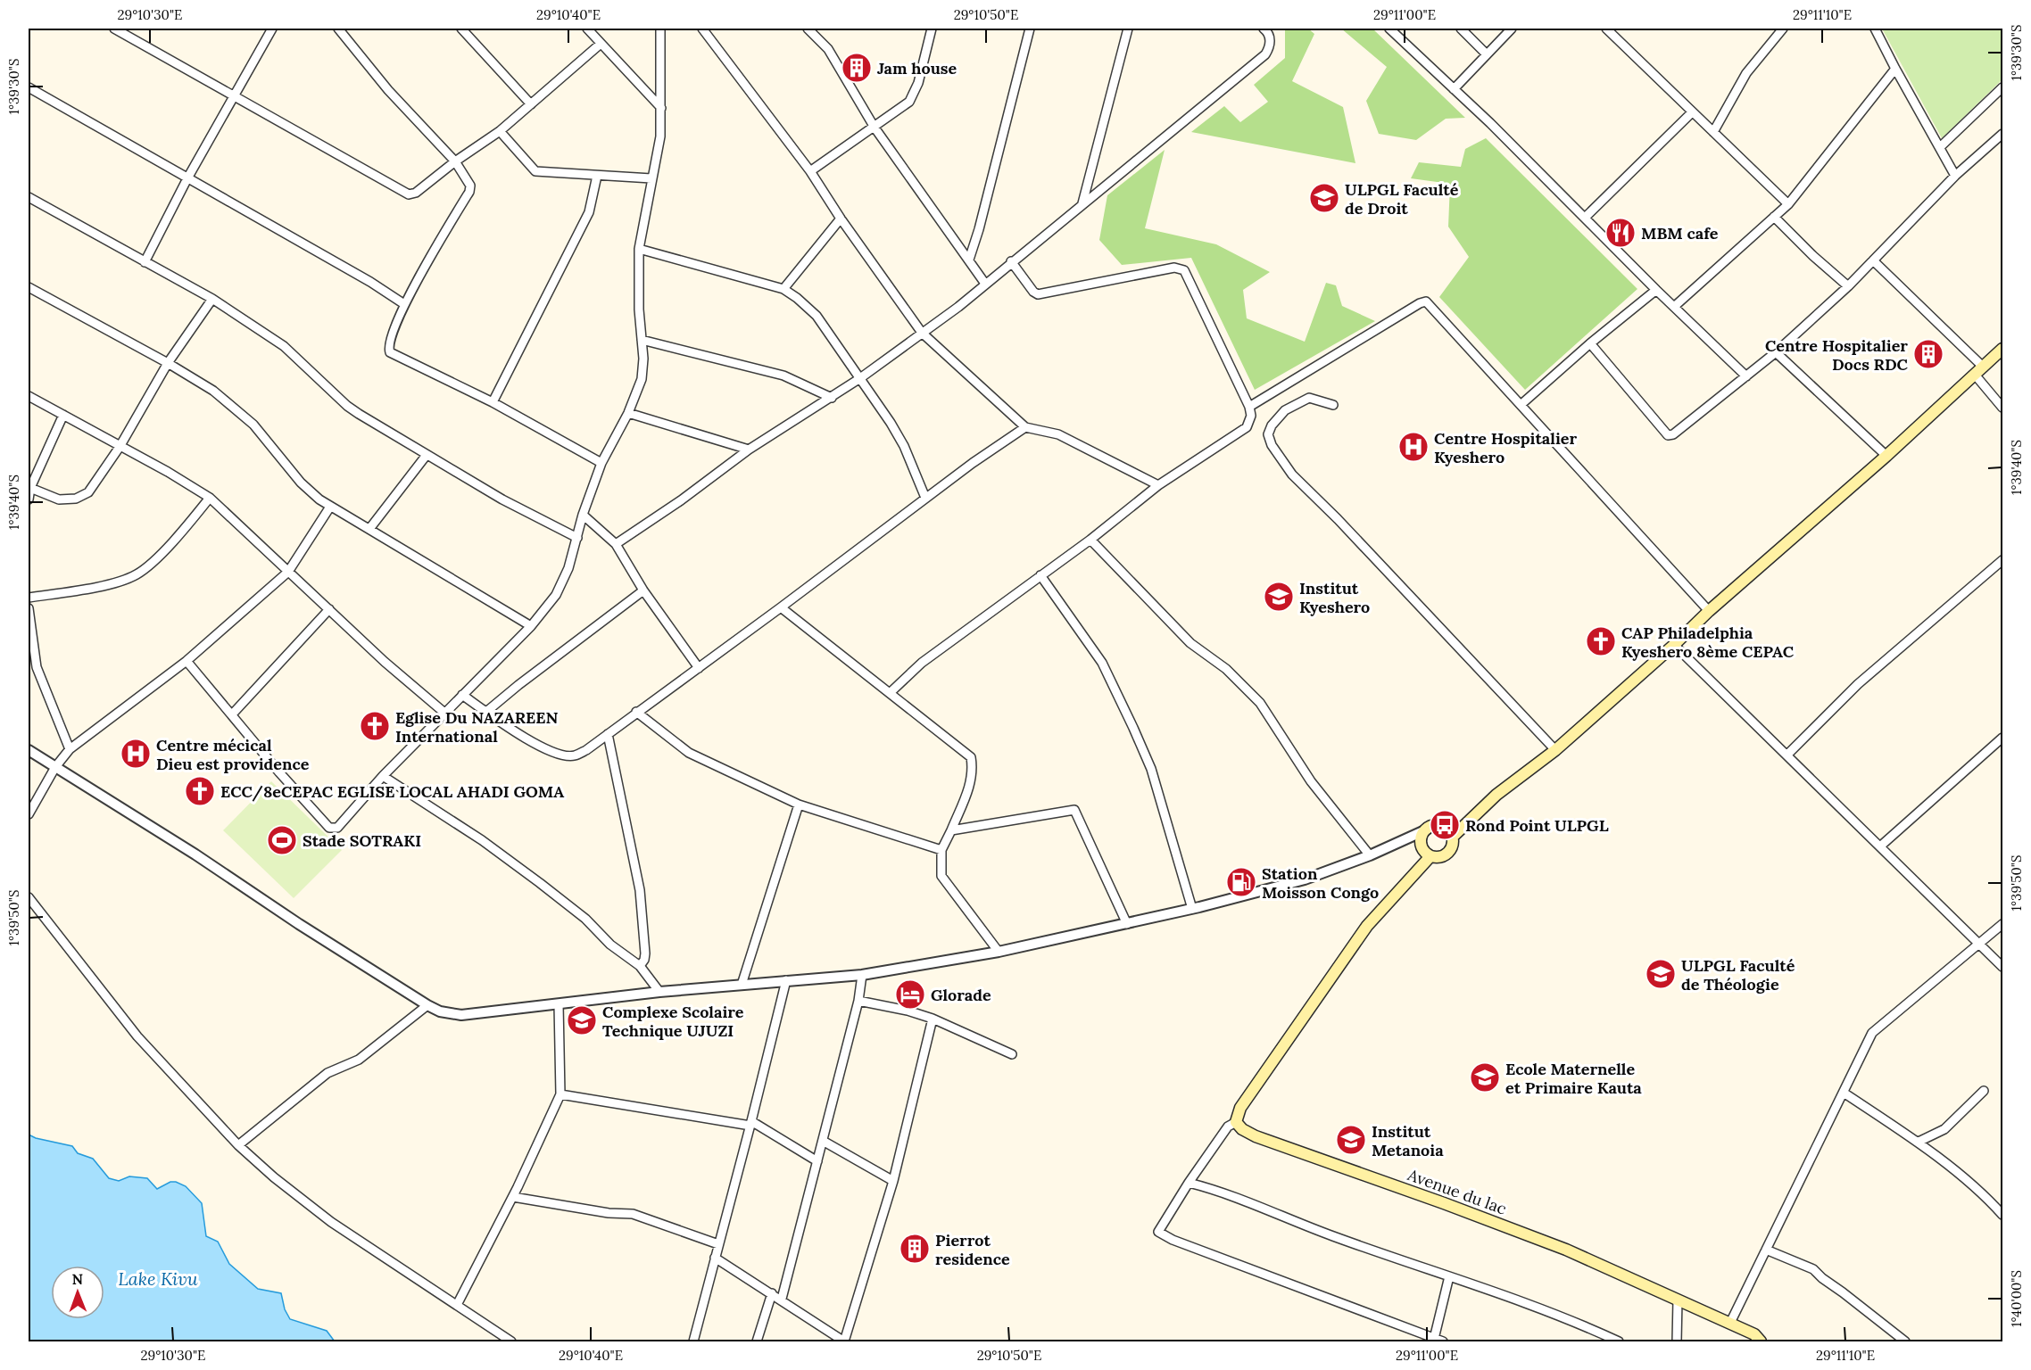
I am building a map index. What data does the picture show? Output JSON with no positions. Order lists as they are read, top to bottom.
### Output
{
  "streets": {
    "main road": ["Avenue du lac"]
  },
  "water": ["Lake Kivu"],
  "places": {
    "building": ["Jam house", "Centre Hospitalier Docs RDC", "Pierrot residence"],
    "school or university": [
      "ULPGL Faculté de Droit",
      "Institut Kyeshero",
      "ULPGL Faculté de Théologie",
      "Complexe Scolaire Technique UJUZI",
      "Ecole Maternelle et Primaire Kauta",
      "Institut Metanoia"
    ],
    "restaurant": ["MBM cafe"],
    "hospital": ["Centre Hospitalier Kyeshero", "Centre mécical Dieu est providence"],
    "church": ["CAP Philadelphia Kyeshero 8ème CEPAC", "Eglise Du NAZAREEN International", "ECC/8eCEPAC EGLISE LOCAL AHADI GOMA"],
    "bus stop": ["Rond Point ULPGL"],
    "sports": ["Stade SOTRAKI"],
    "fuel station": ["Station Moisson Congo"],
    "hotel": ["Glorade"]
  },
  "north": "top",
  "coordinates": [
    "29°10'30\"E",
    "29°10'40\"E",
    "29°10'50\"E",
    "29°11'00\"E",
    "29°11'10\"E",
    "1°39'30\"S",
    "1°39'40\"S",
    "1°39'50\"S",
    "1°40'00\"S"
  ]
}
